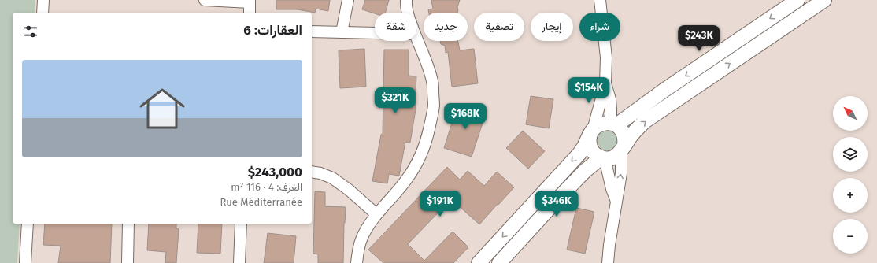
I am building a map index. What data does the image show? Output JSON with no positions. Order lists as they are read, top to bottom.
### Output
{
  "north": "top left",
  "page": {
    "chip": [
      "شراء",
      "إيجار",
      "تصفية",
      "جديد",
      "شقة"
    ],
    "heading": "العقارات: 6",
    "price": [
      "$243K",
      "$154K",
      "$321K",
      "$168K",
      "$191K",
      "$346K"
    ],
    "list": [
      {
        "name": "$243,000",
        "note": "الغرف: 4 · 116 m² · Rue Méditerranée"
      }
    ],
    "map_buttons": ["+", "−"]
  }
}
